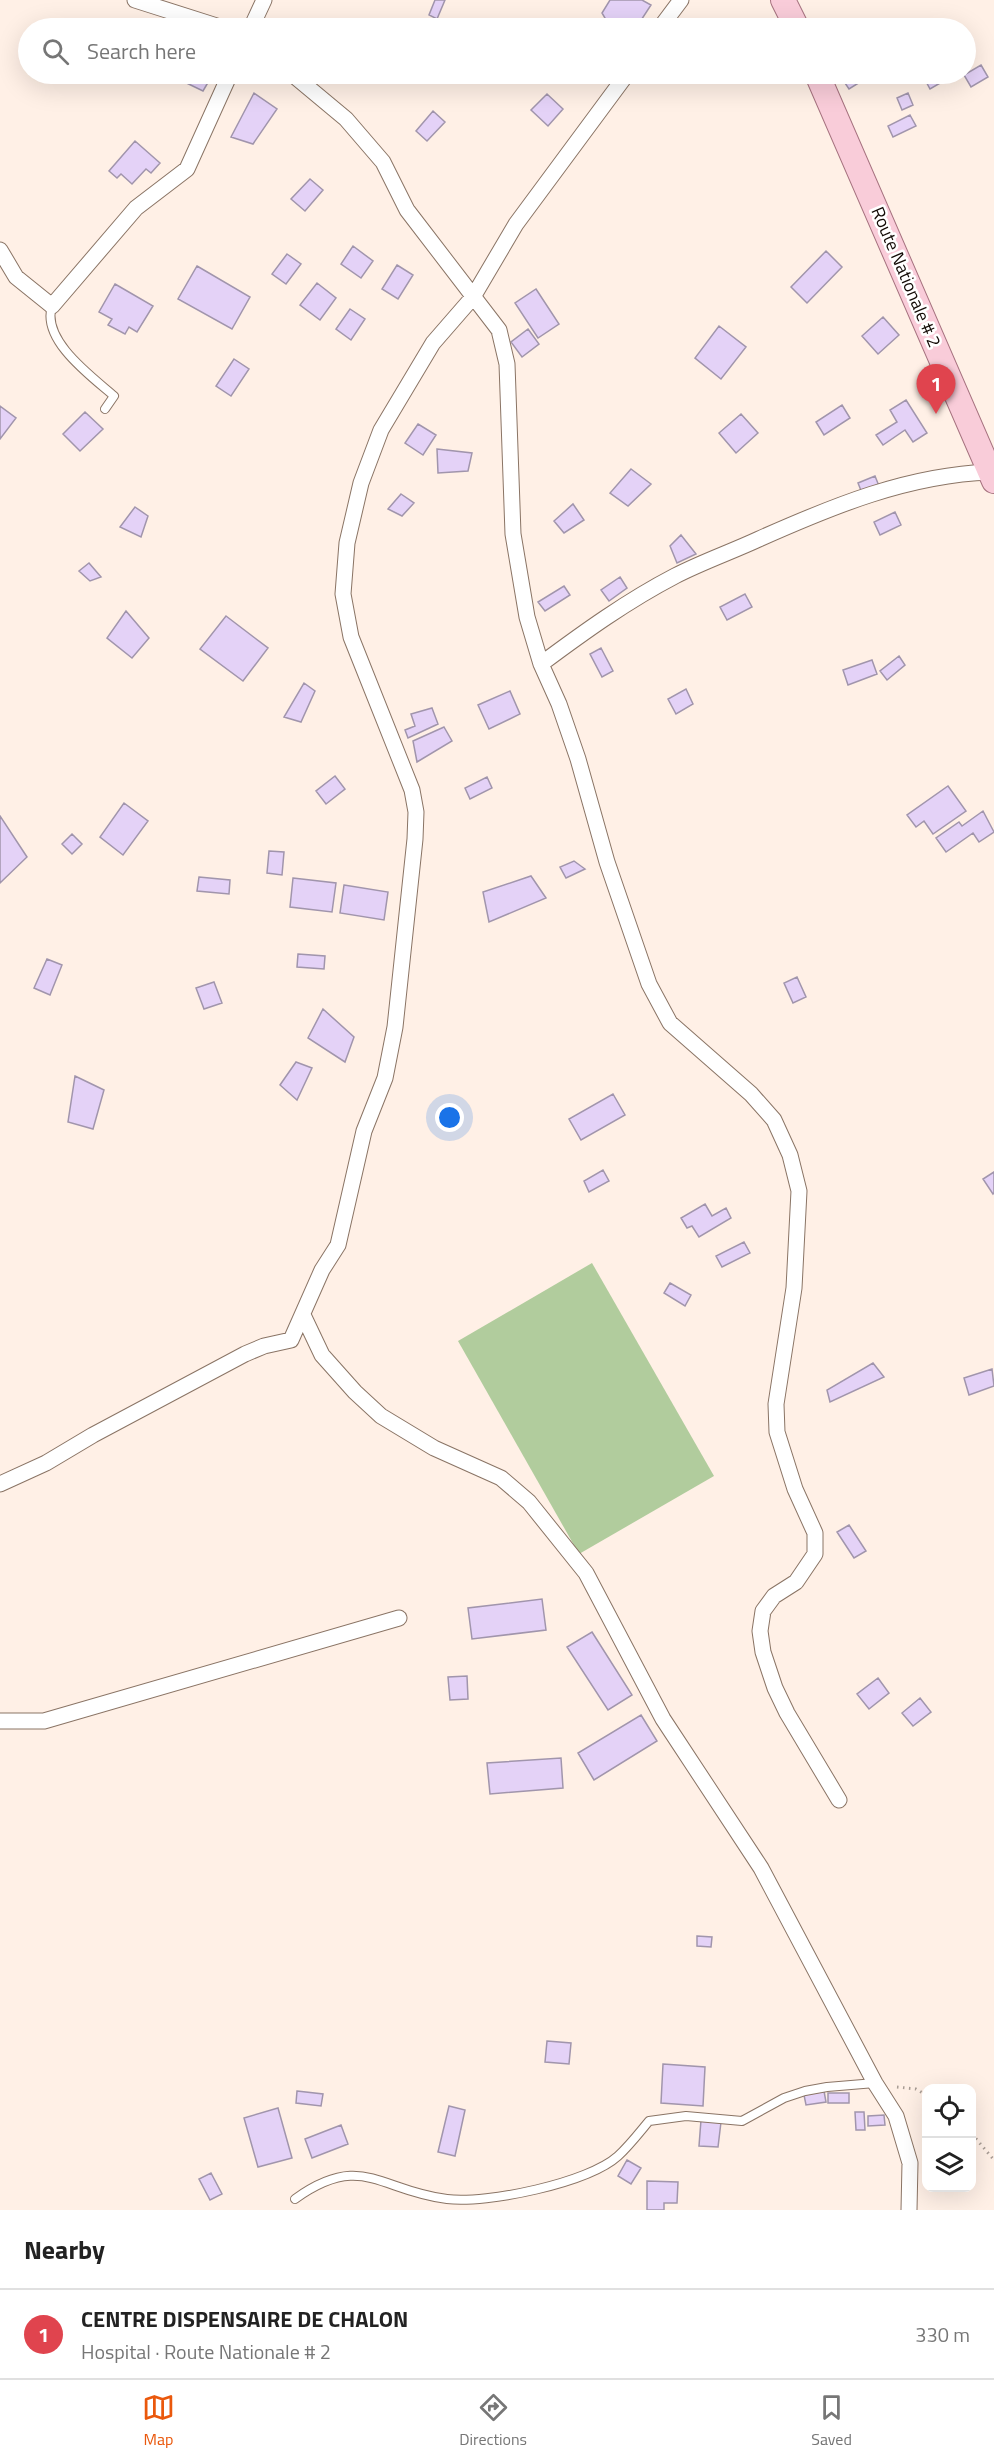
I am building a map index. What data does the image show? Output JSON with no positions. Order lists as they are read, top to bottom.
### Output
{
  "streets": {
    "main road": ["Route Nationale # 2"]
  },
  "page": {
    "search": "Search here",
    "pins": "1",
    "heading": "Nearby",
    "list": [
      {
        "mark": "1",
        "name": "CENTRE DISPENSAIRE DE CHALON",
        "note": "Hospital · Route Nationale # 2",
        "value": "330 m"
      }
    ],
    "nav": ["Map", "Directions", "Saved"]
  }
}
